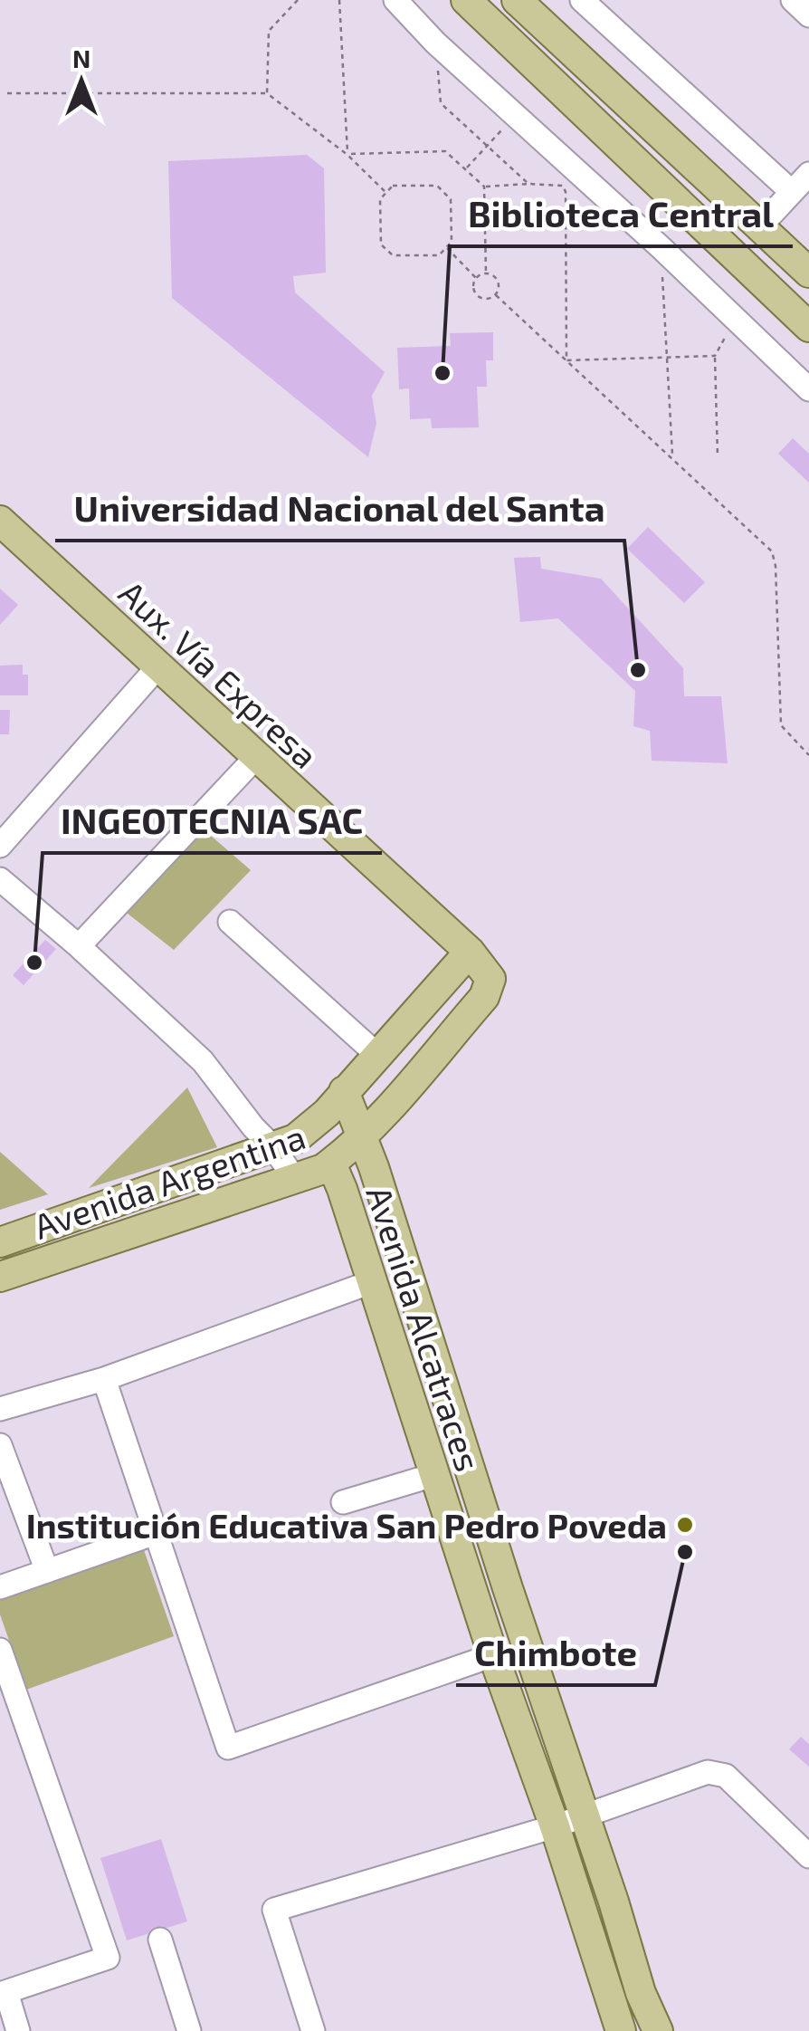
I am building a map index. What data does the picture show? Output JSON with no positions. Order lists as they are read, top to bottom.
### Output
{
  "streets": {
    "main road": ["Aux. Vía Expresa", "Avenida Argentina", "Avenida Alcatraces"]
  },
  "crossings": [
    ["Aux. Vía Expresa", "Avenida Argentina"],
    ["Avenida Argentina", "Avenida Alcatraces"]
  ],
  "places": [
    "Biblioteca Central",
    "Universidad Nacional del Santa",
    "INGEOTECNIA SAC",
    "Institución Educativa San Pedro Poveda",
    "Chimbote"
  ],
  "north": "top"
}
